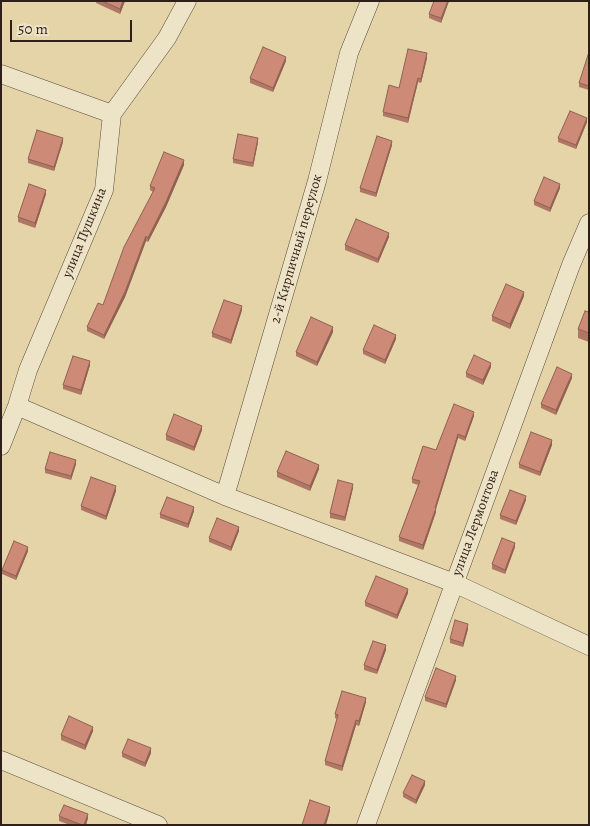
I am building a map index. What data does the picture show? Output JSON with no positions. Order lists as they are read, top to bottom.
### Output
{
  "streets": {
    "street": ["улица Пушкина", "2-й Кирпичный переулок", "улица Лермонтова"]
  },
  "scale_bar": "50 m"
}
